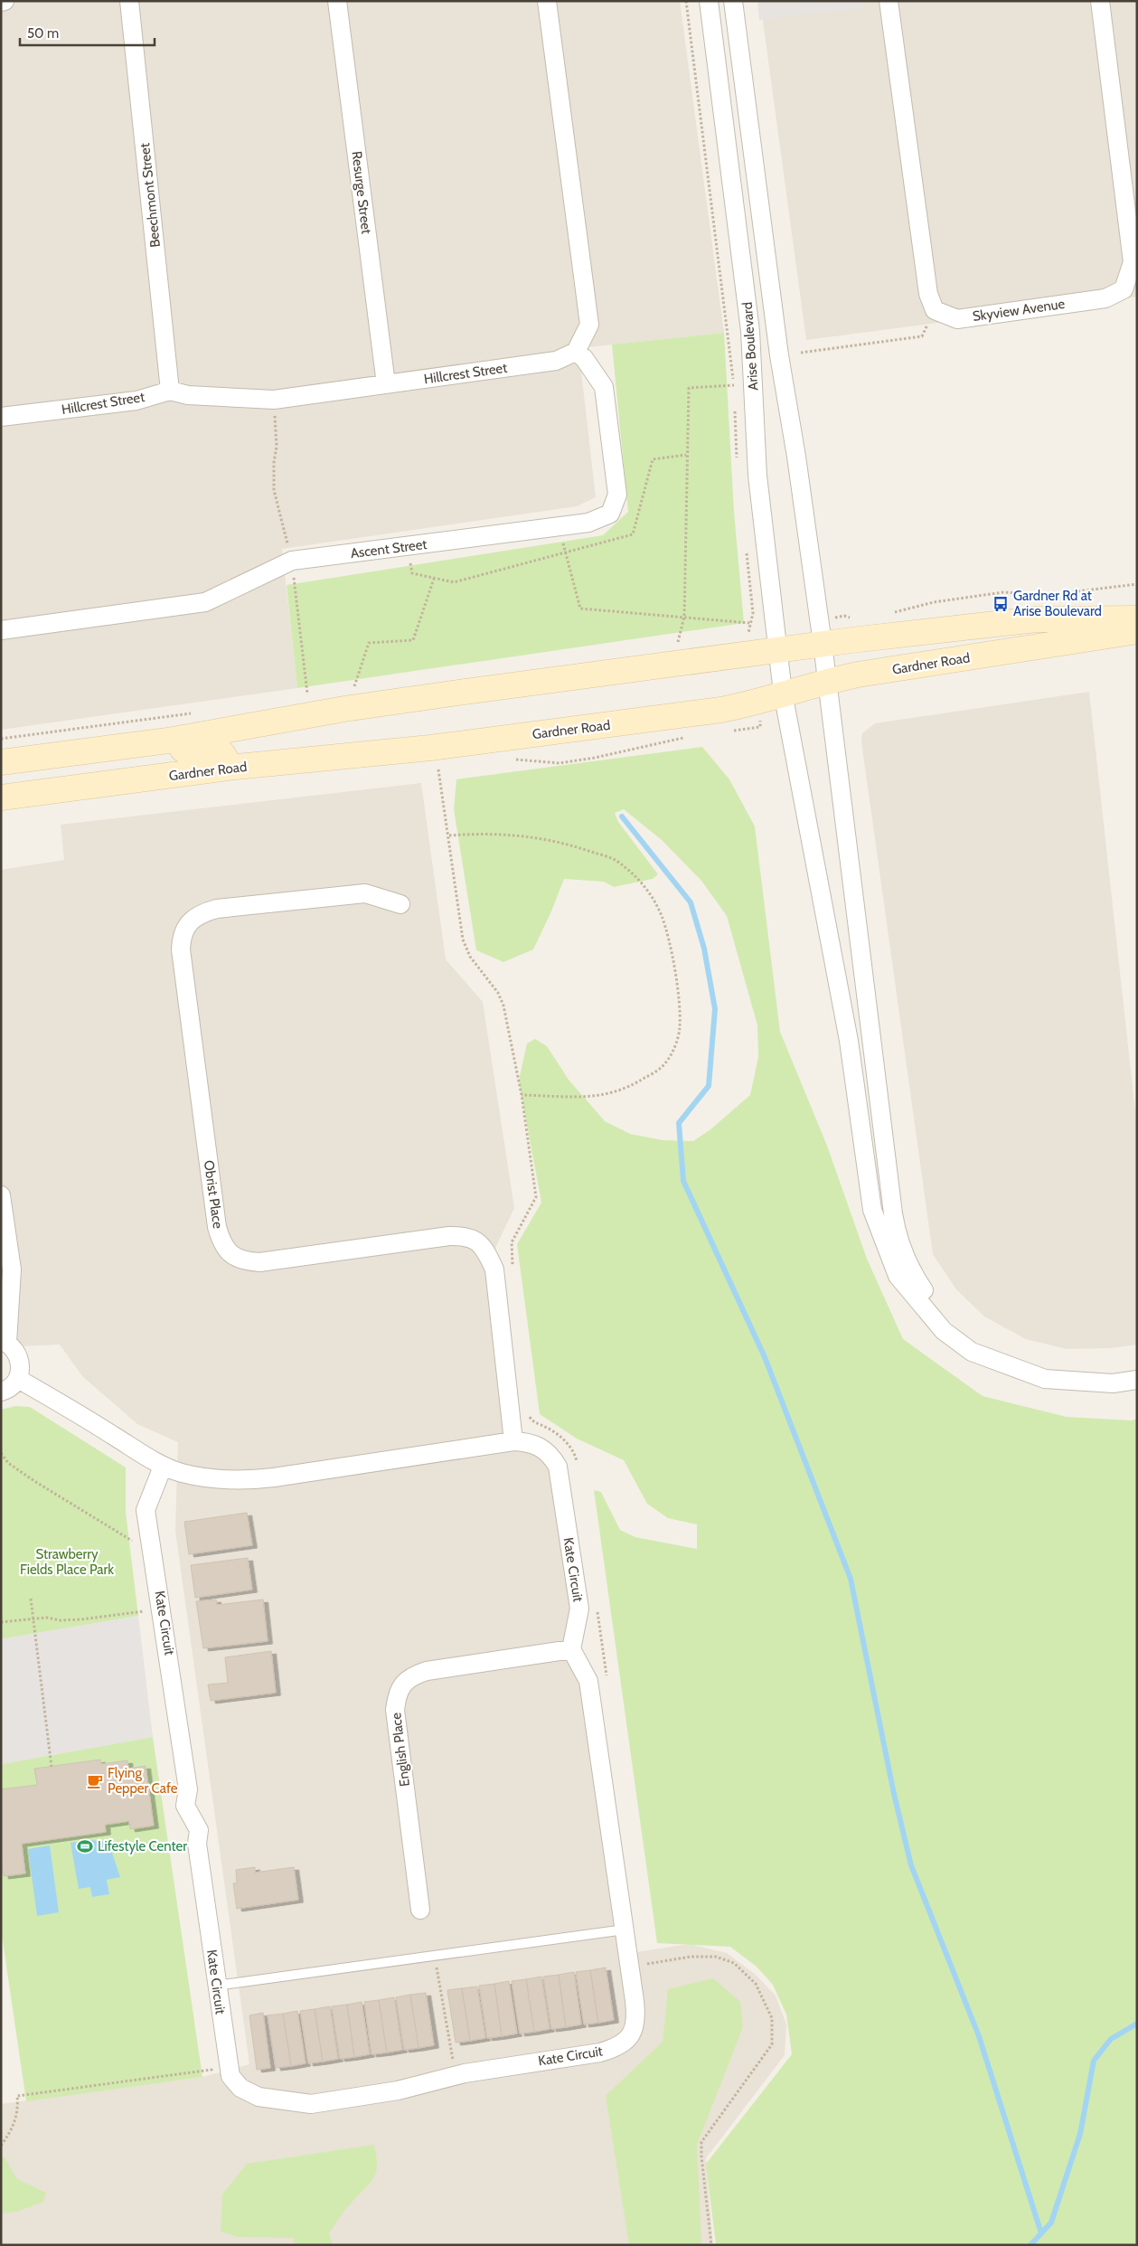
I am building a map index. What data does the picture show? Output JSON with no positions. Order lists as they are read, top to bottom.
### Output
{
  "streets": {
    "street": [
      "Resurge Street",
      "Beechmont Street",
      "Skyview Avenue",
      "Arise Boulevard",
      "Hillcrest Street",
      "Ascent Street",
      "Gardner Road",
      "Obrist Place",
      "Kate Circuit",
      "English Place"
    ]
  },
  "crossings": [
    ["Resurge Street", "Hillcrest Street"],
    ["Beechmont Street", "Hillcrest Street"],
    ["Arise Boulevard", "Gardner Road"],
    ["Hillcrest Street", "Ascent Street"],
    ["Obrist Place", "Kate Circuit"],
    ["Kate Circuit", "English Place"]
  ],
  "parks": ["Strawberry Fields Place Park"],
  "places": {
    "bus stop": ["Gardner Rd at Arise Boulevard"],
    "cafe": ["Flying Pepper Cafe"],
    "sports": ["Lifestyle Center"]
  },
  "scale_bar": "50 m"
}
